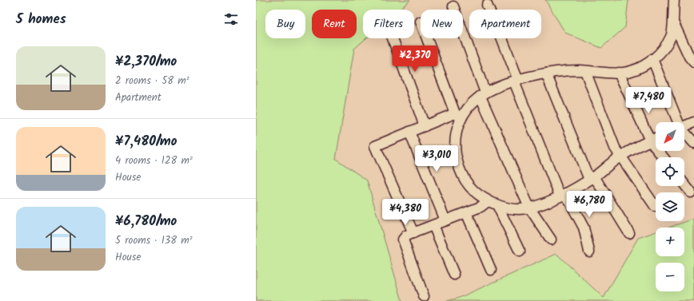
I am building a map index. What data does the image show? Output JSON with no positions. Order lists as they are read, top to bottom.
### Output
{
  "north": "bottom left",
  "page": {
    "heading": "5 homes",
    "chip": [
      "Buy",
      "Rent",
      "Filters",
      "New",
      "Apartment"
    ],
    "list": [
      {
        "name": "¥2,370/mo",
        "note": "2 rooms · 58 m² · Apartment"
      },
      {
        "name": "¥7,480/mo",
        "note": "4 rooms · 128 m² · House"
      },
      {
        "name": "¥6,780/mo",
        "note": "5 rooms · 138 m² · House"
      }
    ],
    "price": [
      "¥2,370",
      "¥7,480",
      "¥3,010",
      "¥6,780",
      "¥4,380"
    ],
    "map_buttons": ["+", "−"]
  }
}
